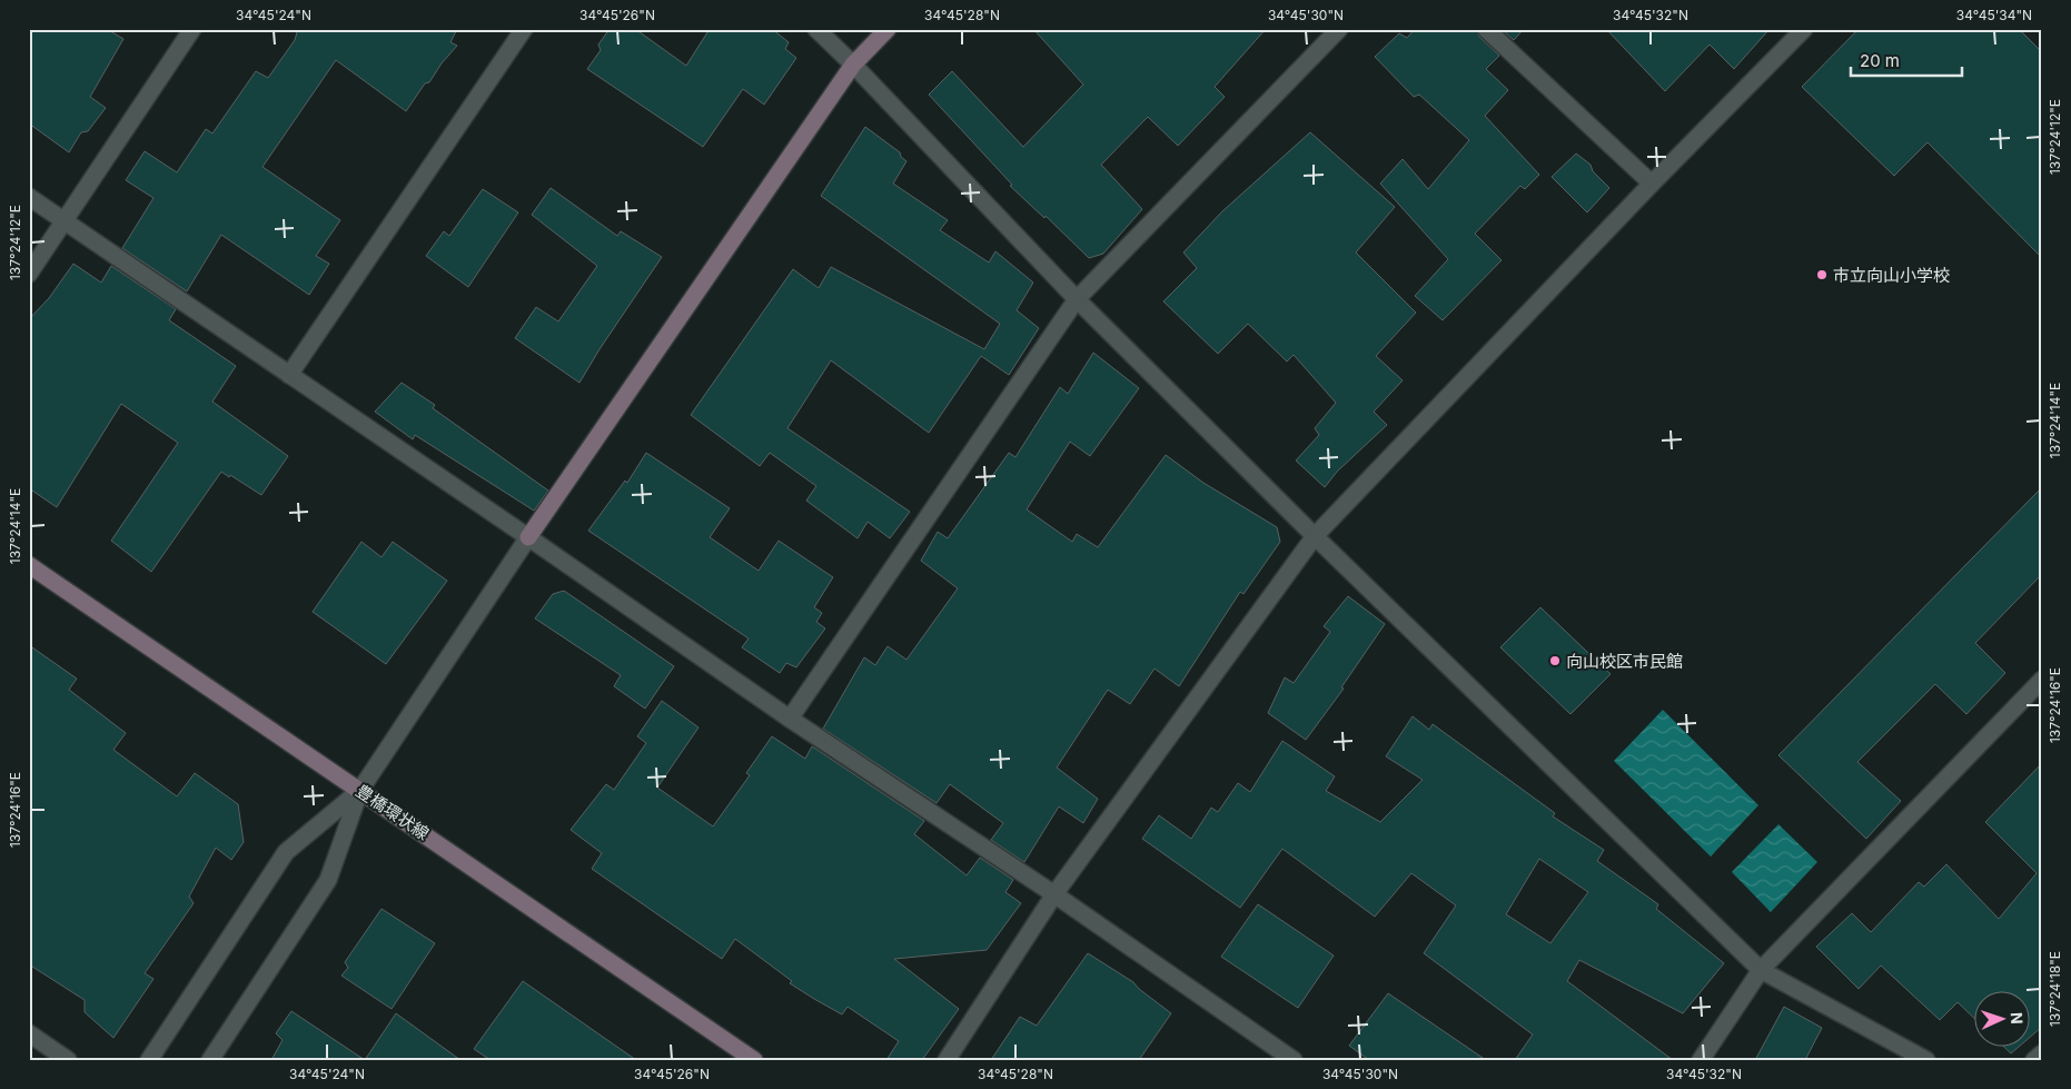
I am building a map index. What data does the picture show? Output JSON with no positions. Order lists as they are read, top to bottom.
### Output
{
  "streets": {
    "main road": ["豊橋環状線"]
  },
  "places": ["市立向山小学校", "向山校区市民館"],
  "scale_bar": "20 m",
  "north": "right",
  "coordinates": [
    "34°45'24\"N",
    "34°45'26\"N",
    "34°45'28\"N",
    "34°45'30\"N",
    "34°45'32\"N",
    "34°45'34\"N",
    "137°24'12\"E",
    "137°24'14\"E",
    "137°24'16\"E",
    "137°24'18\"E"
  ]
}
